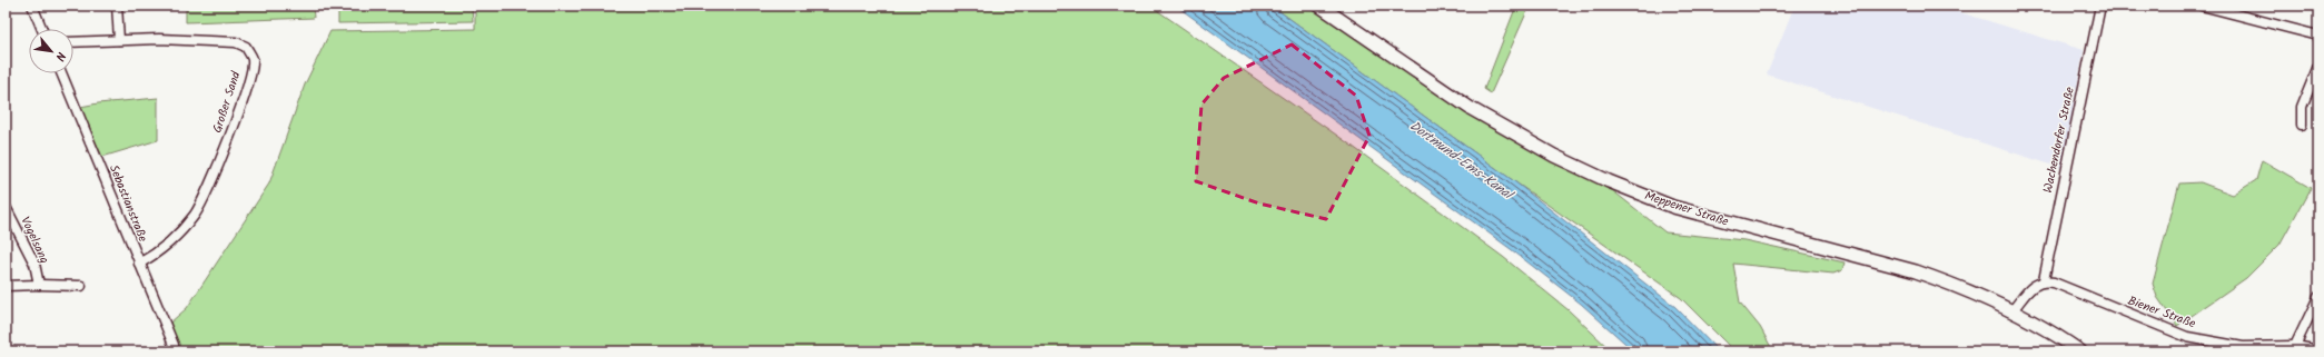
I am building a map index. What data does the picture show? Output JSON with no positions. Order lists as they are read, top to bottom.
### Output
{
  "streets": {
    "main road": ["Meppener Straße"],
    "street": [
      "Großer Sand",
      "Wachendorfer Straße",
      "Sebastianstraße",
      "Vogelsang",
      "Biener Straße"
    ]
  },
  "crossings": [
    ["Großer Sand", "Sebastianstraße"],
    ["Wachendorfer Straße", "Biener Straße"]
  ],
  "water": ["Dortmund-Ems-Kanal"],
  "north": "bottom right"
}
